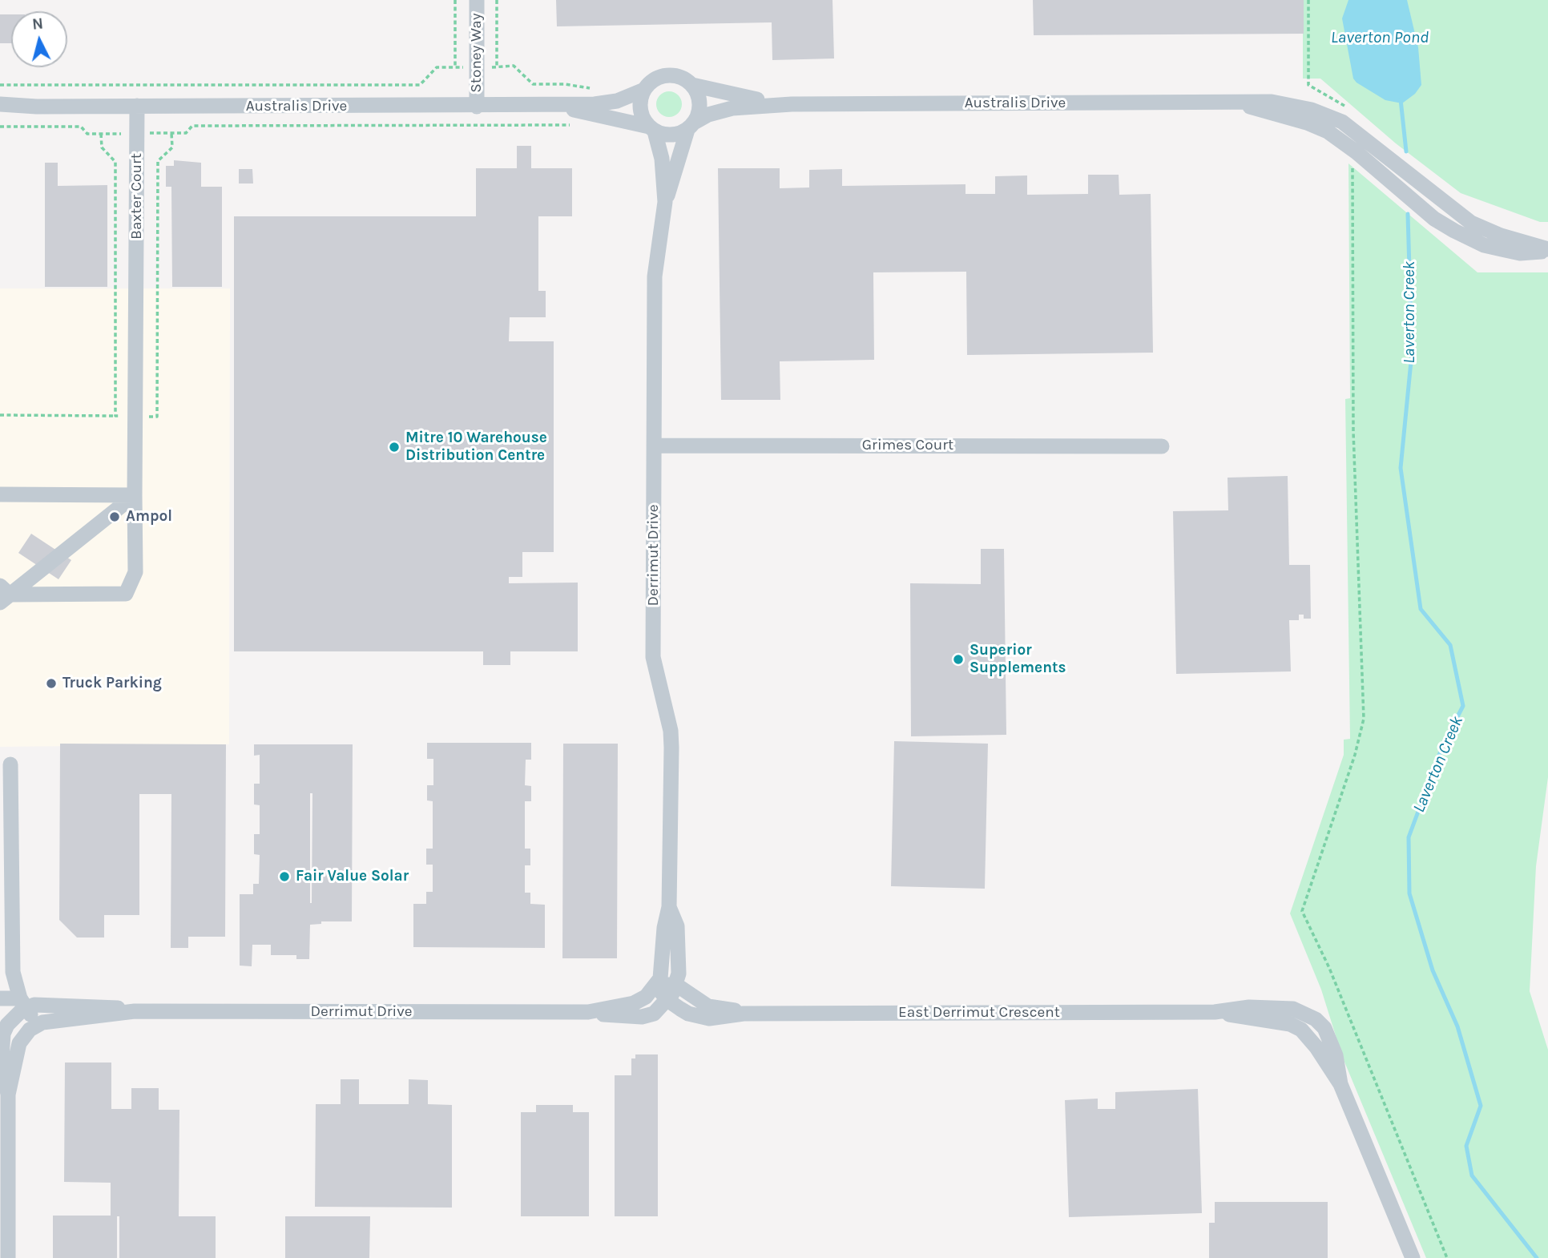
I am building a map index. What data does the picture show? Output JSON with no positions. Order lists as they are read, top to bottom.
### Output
{
  "streets": {
    "street": [
      "Stoney Way",
      "Australis Drive",
      "Baxter Court",
      "Grimes Court",
      "Derrimut Drive",
      "East Derrimut Crescent"
    ]
  },
  "crossings": [
    ["Stoney Way", "Australis Drive"],
    ["Australis Drive", "Baxter Court"],
    ["Australis Drive", "Derrimut Drive"],
    ["Grimes Court", "Derrimut Drive"],
    ["Derrimut Drive", "East Derrimut Crescent"]
  ],
  "water": ["Laverton Pond", "Laverton Creek"],
  "places": [
    "Mitre 10 Warehouse Distribution Centre",
    "Ampol",
    "Superior Supplements",
    "Truck Parking",
    "Fair Value Solar"
  ],
  "north": "top"
}
